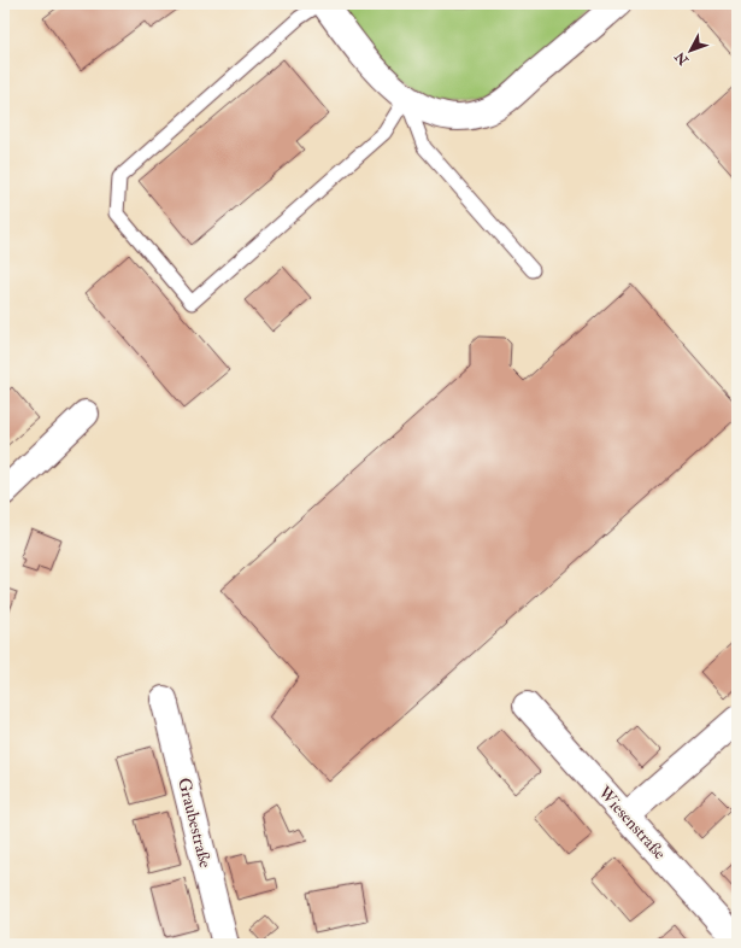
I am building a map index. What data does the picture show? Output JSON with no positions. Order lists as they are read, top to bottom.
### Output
{
  "streets": {
    "street": ["Graubestraße", "Wiesenstraße"]
  },
  "north": "bottom left"
}
